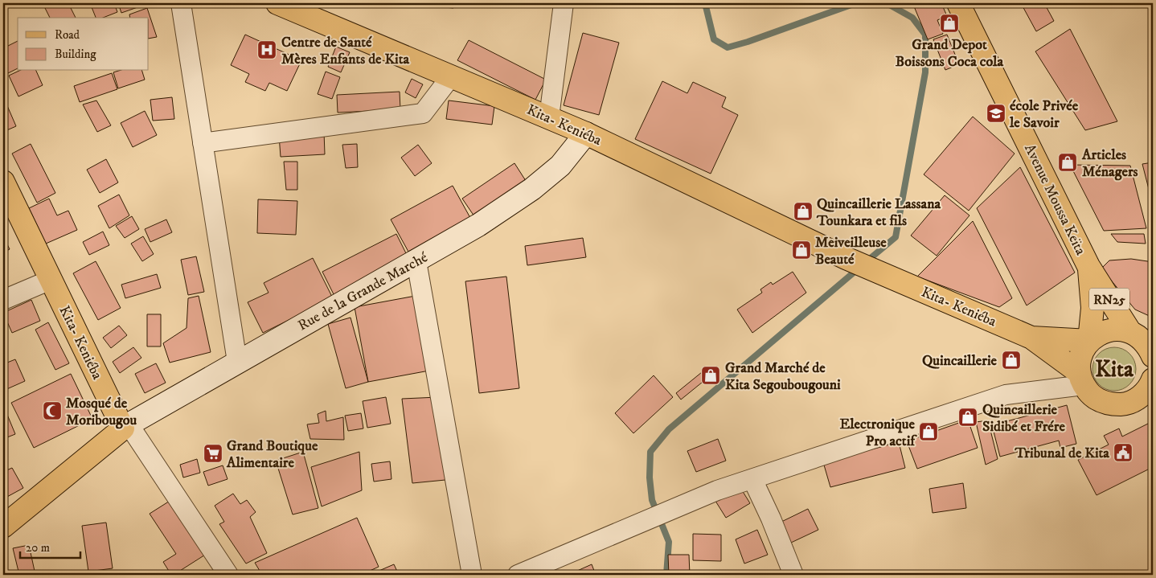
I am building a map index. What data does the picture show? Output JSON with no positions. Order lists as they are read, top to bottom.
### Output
{
  "streets": {
    "main road": [
      "Kita- Keniéba",
      "Avenue Moussa Keïta",
      "Rue de la Grande Marché",
      "RN25"
    ]
  },
  "crossings": [
    ["Kita- Keniéba", "Rue de la Grande Marché"]
  ],
  "districts": ["Kita"],
  "places": {
    "shop": [
      "Grand Depot Boissons Coca cola",
      "Articles Ménagers",
      "Quincaillerie Lassana Tounkara et fils",
      "Meiveilleuse Beauté",
      "Quincaillerie",
      "Grand Marché de Kita Segoubougouni",
      "Quincaillerie Sidibé et Frére",
      "Electronique Pro actif"
    ],
    "hospital": ["Centre de Santé Mères Enfants de Kita"],
    "school or university": ["école Privée le Savoir"],
    "mosque": ["Mosqué de Moribougou"],
    "public building": ["Tribunal de Kita"],
    "supermarket": ["Grand Boutique Alimentaire"]
  },
  "legend": ["Road", "Building"],
  "scale_bar": "20 m"
}
